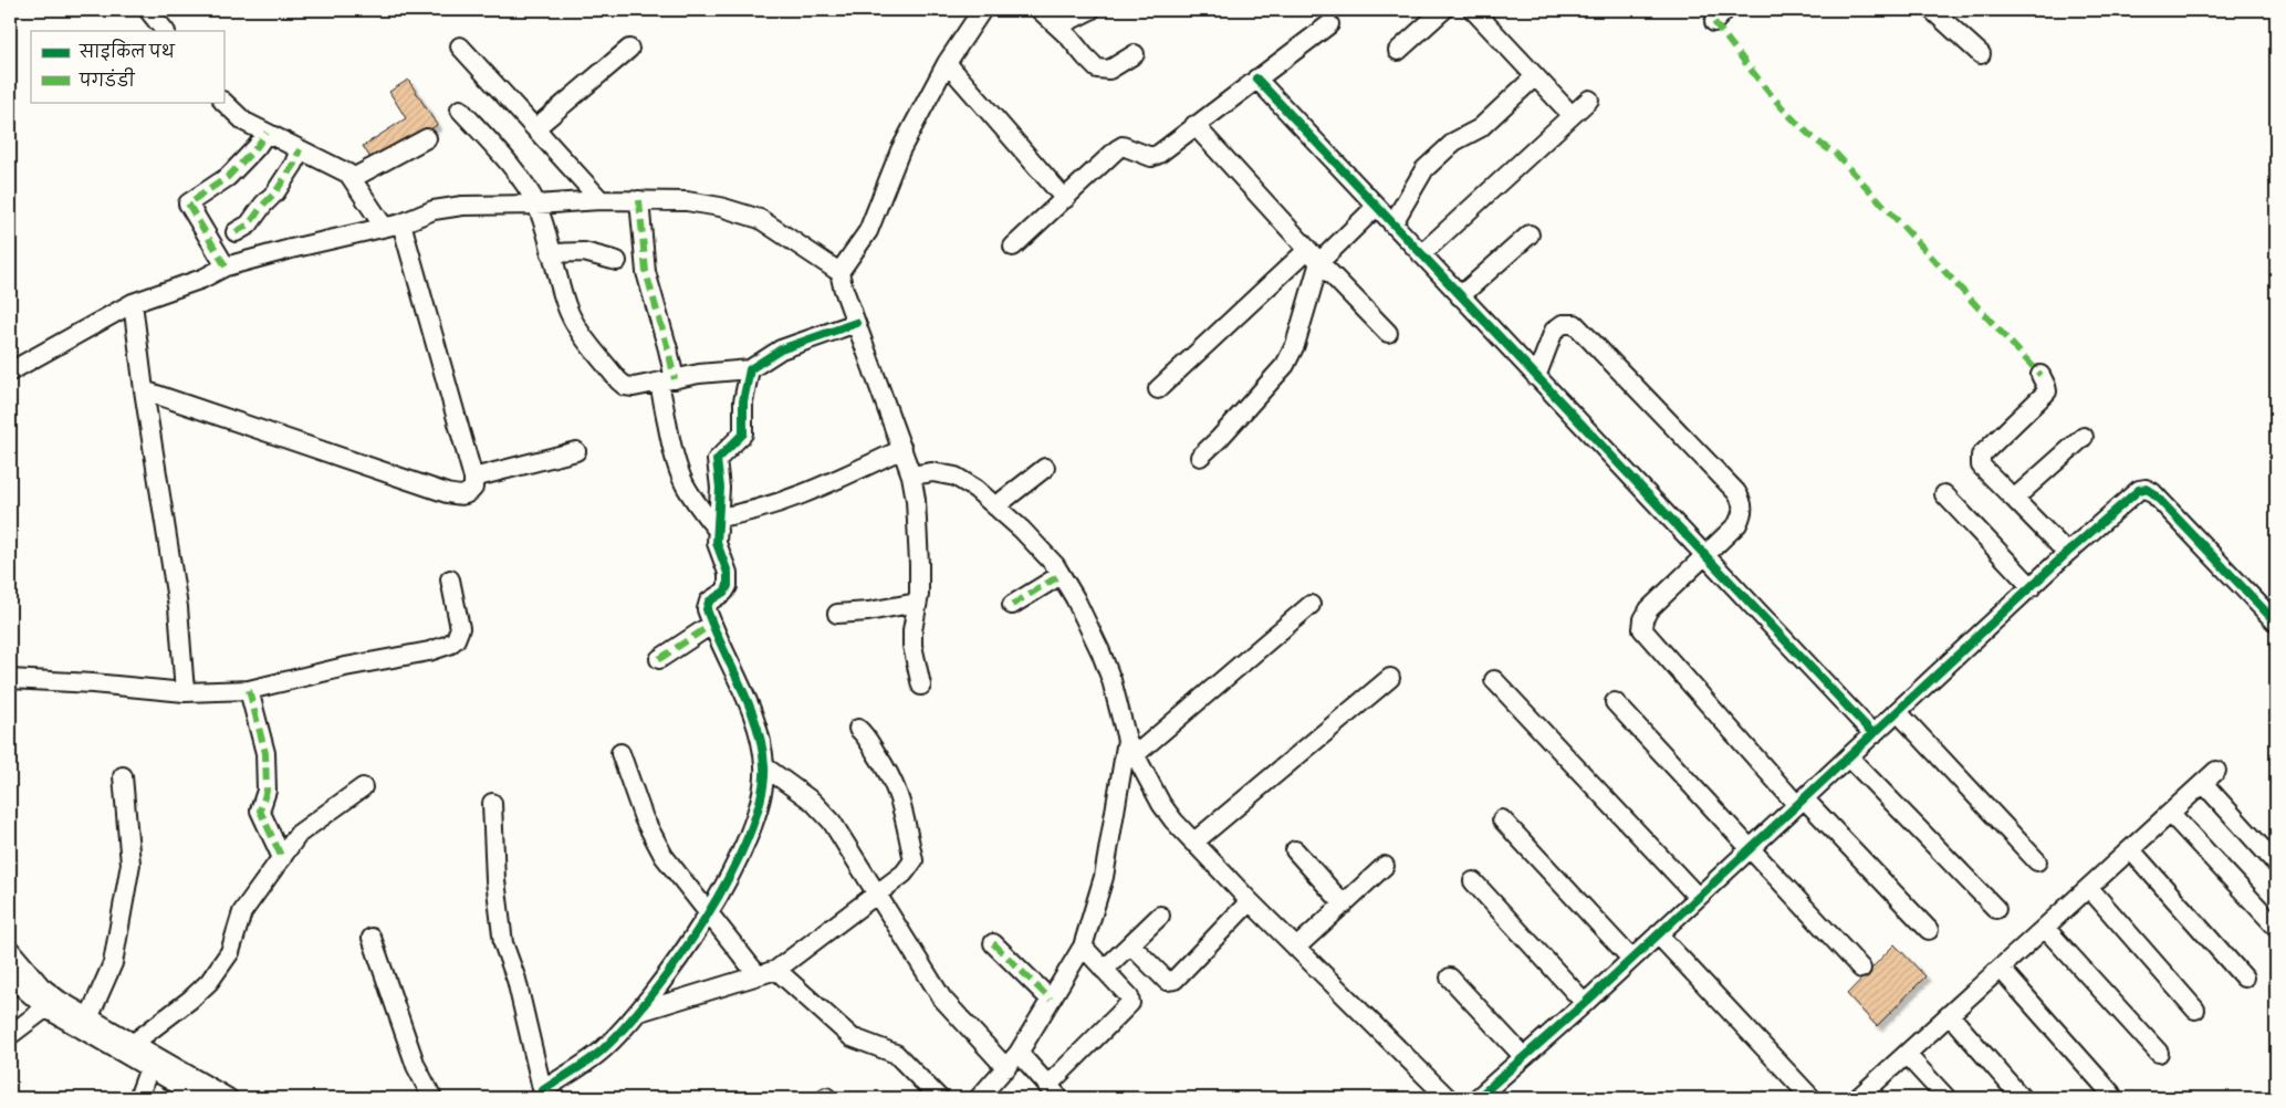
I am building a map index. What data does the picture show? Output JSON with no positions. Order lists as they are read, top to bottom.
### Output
{
  "legend": ["साइकिल पथ", "पगडंडी"]
}
